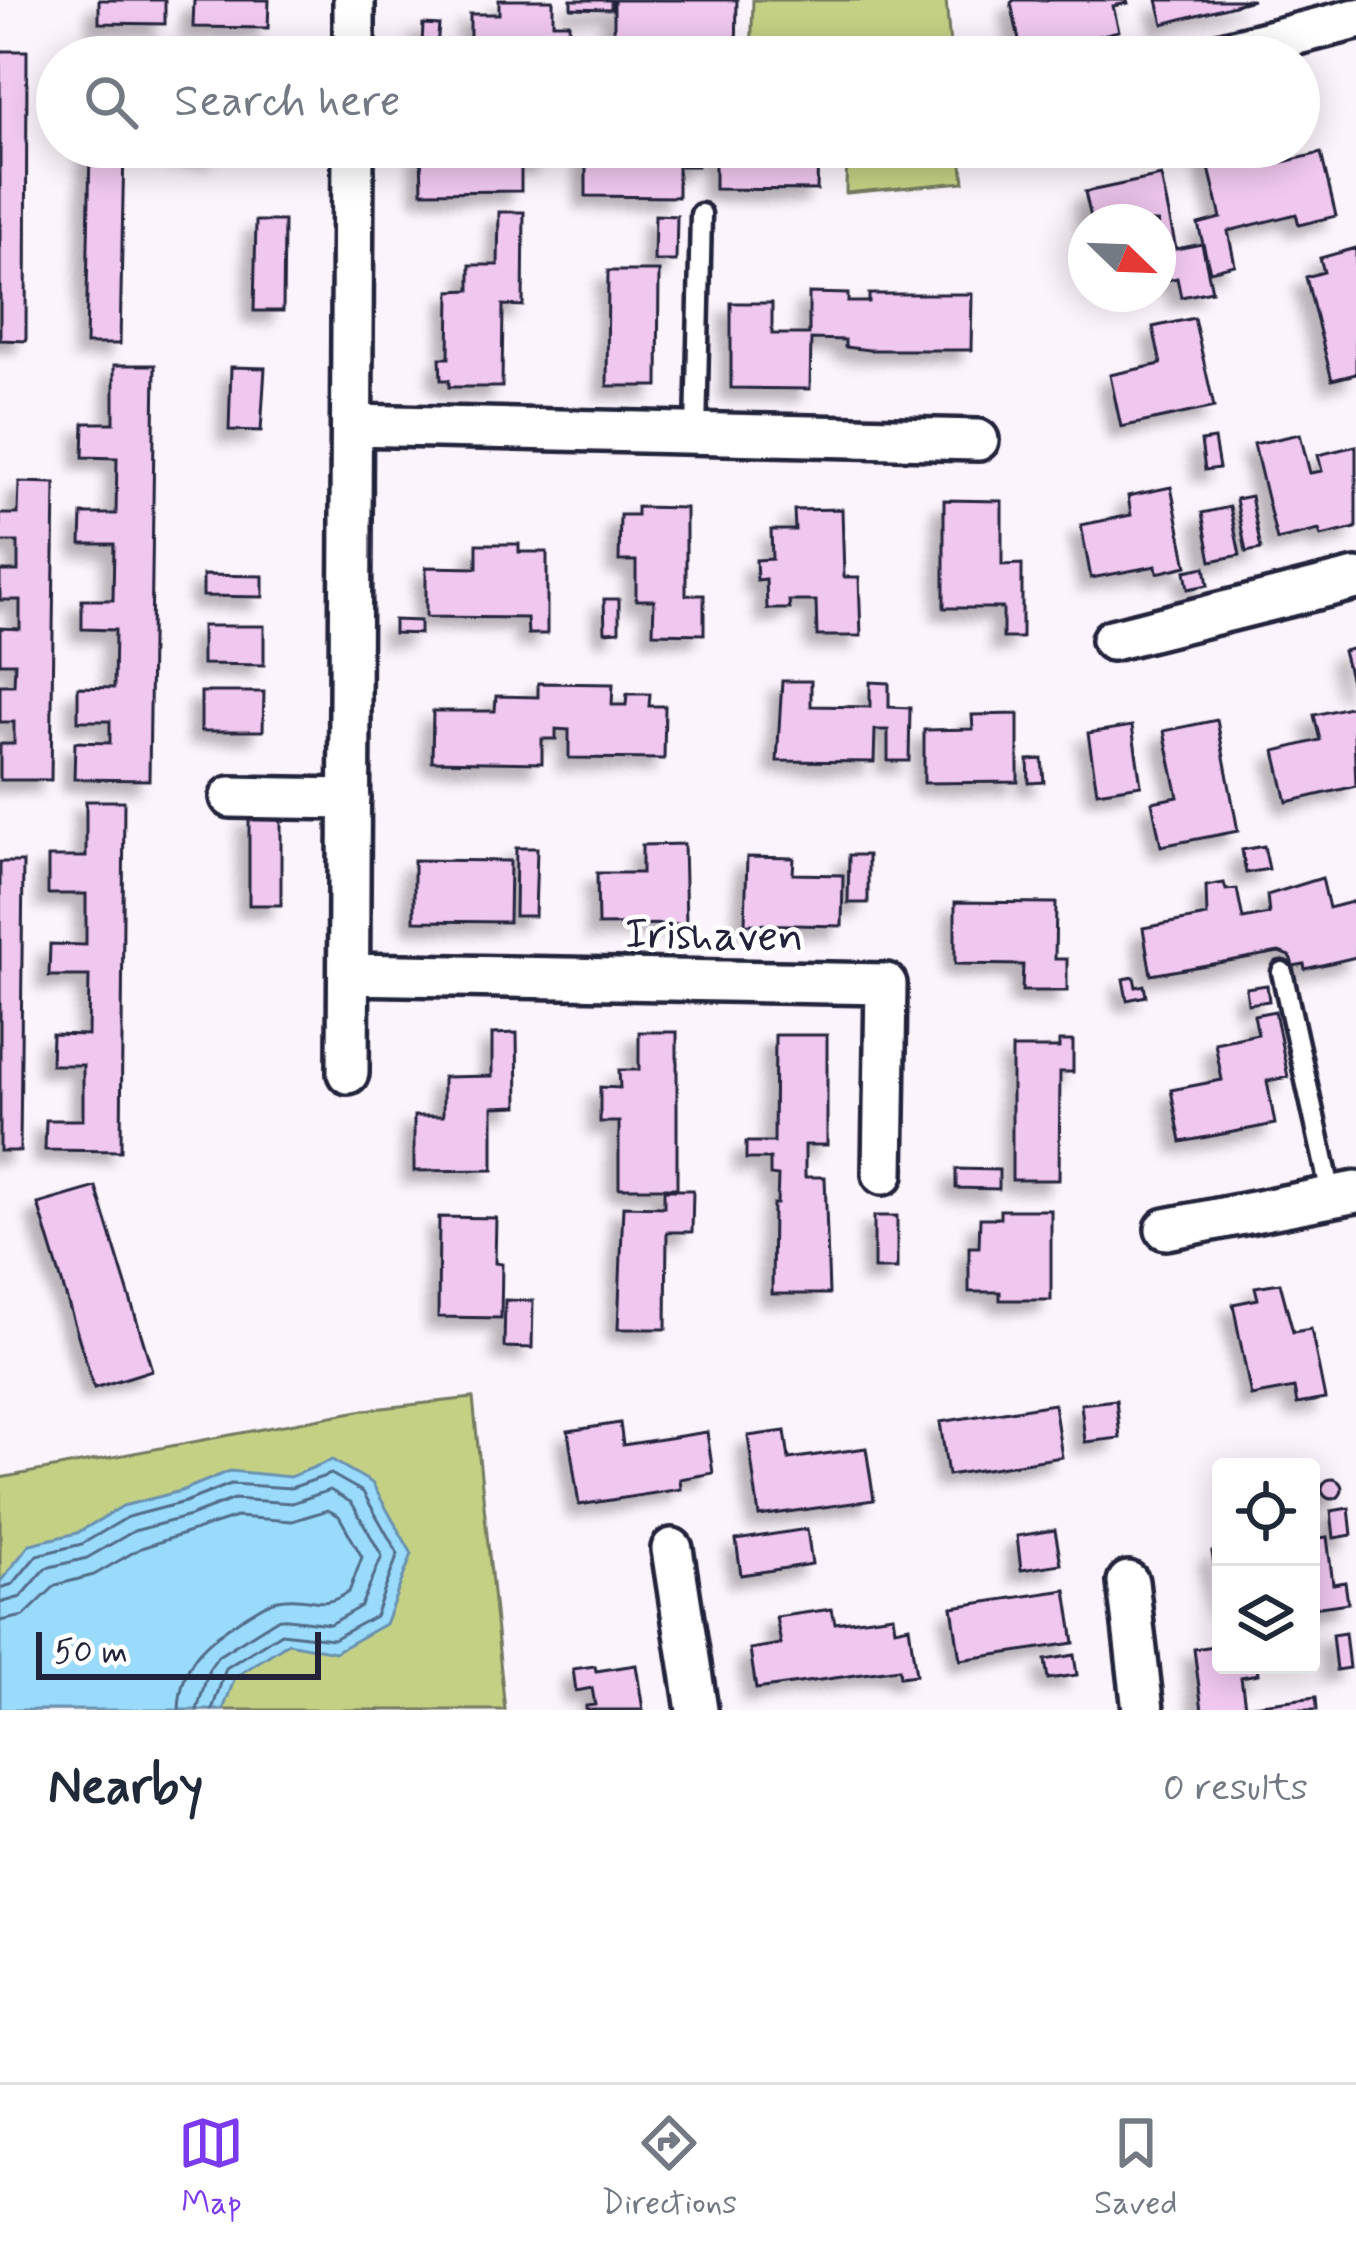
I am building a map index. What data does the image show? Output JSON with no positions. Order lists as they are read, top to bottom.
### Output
{
  "streets": {
    "street": ["Irishaven"]
  },
  "scale_bar": "50 m",
  "north": "bottom right",
  "page": {
    "search": "Search here",
    "scale": "50 m",
    "heading": ["Nearby", "0 results"],
    "nav": ["Map", "Directions", "Saved"]
  }
}
